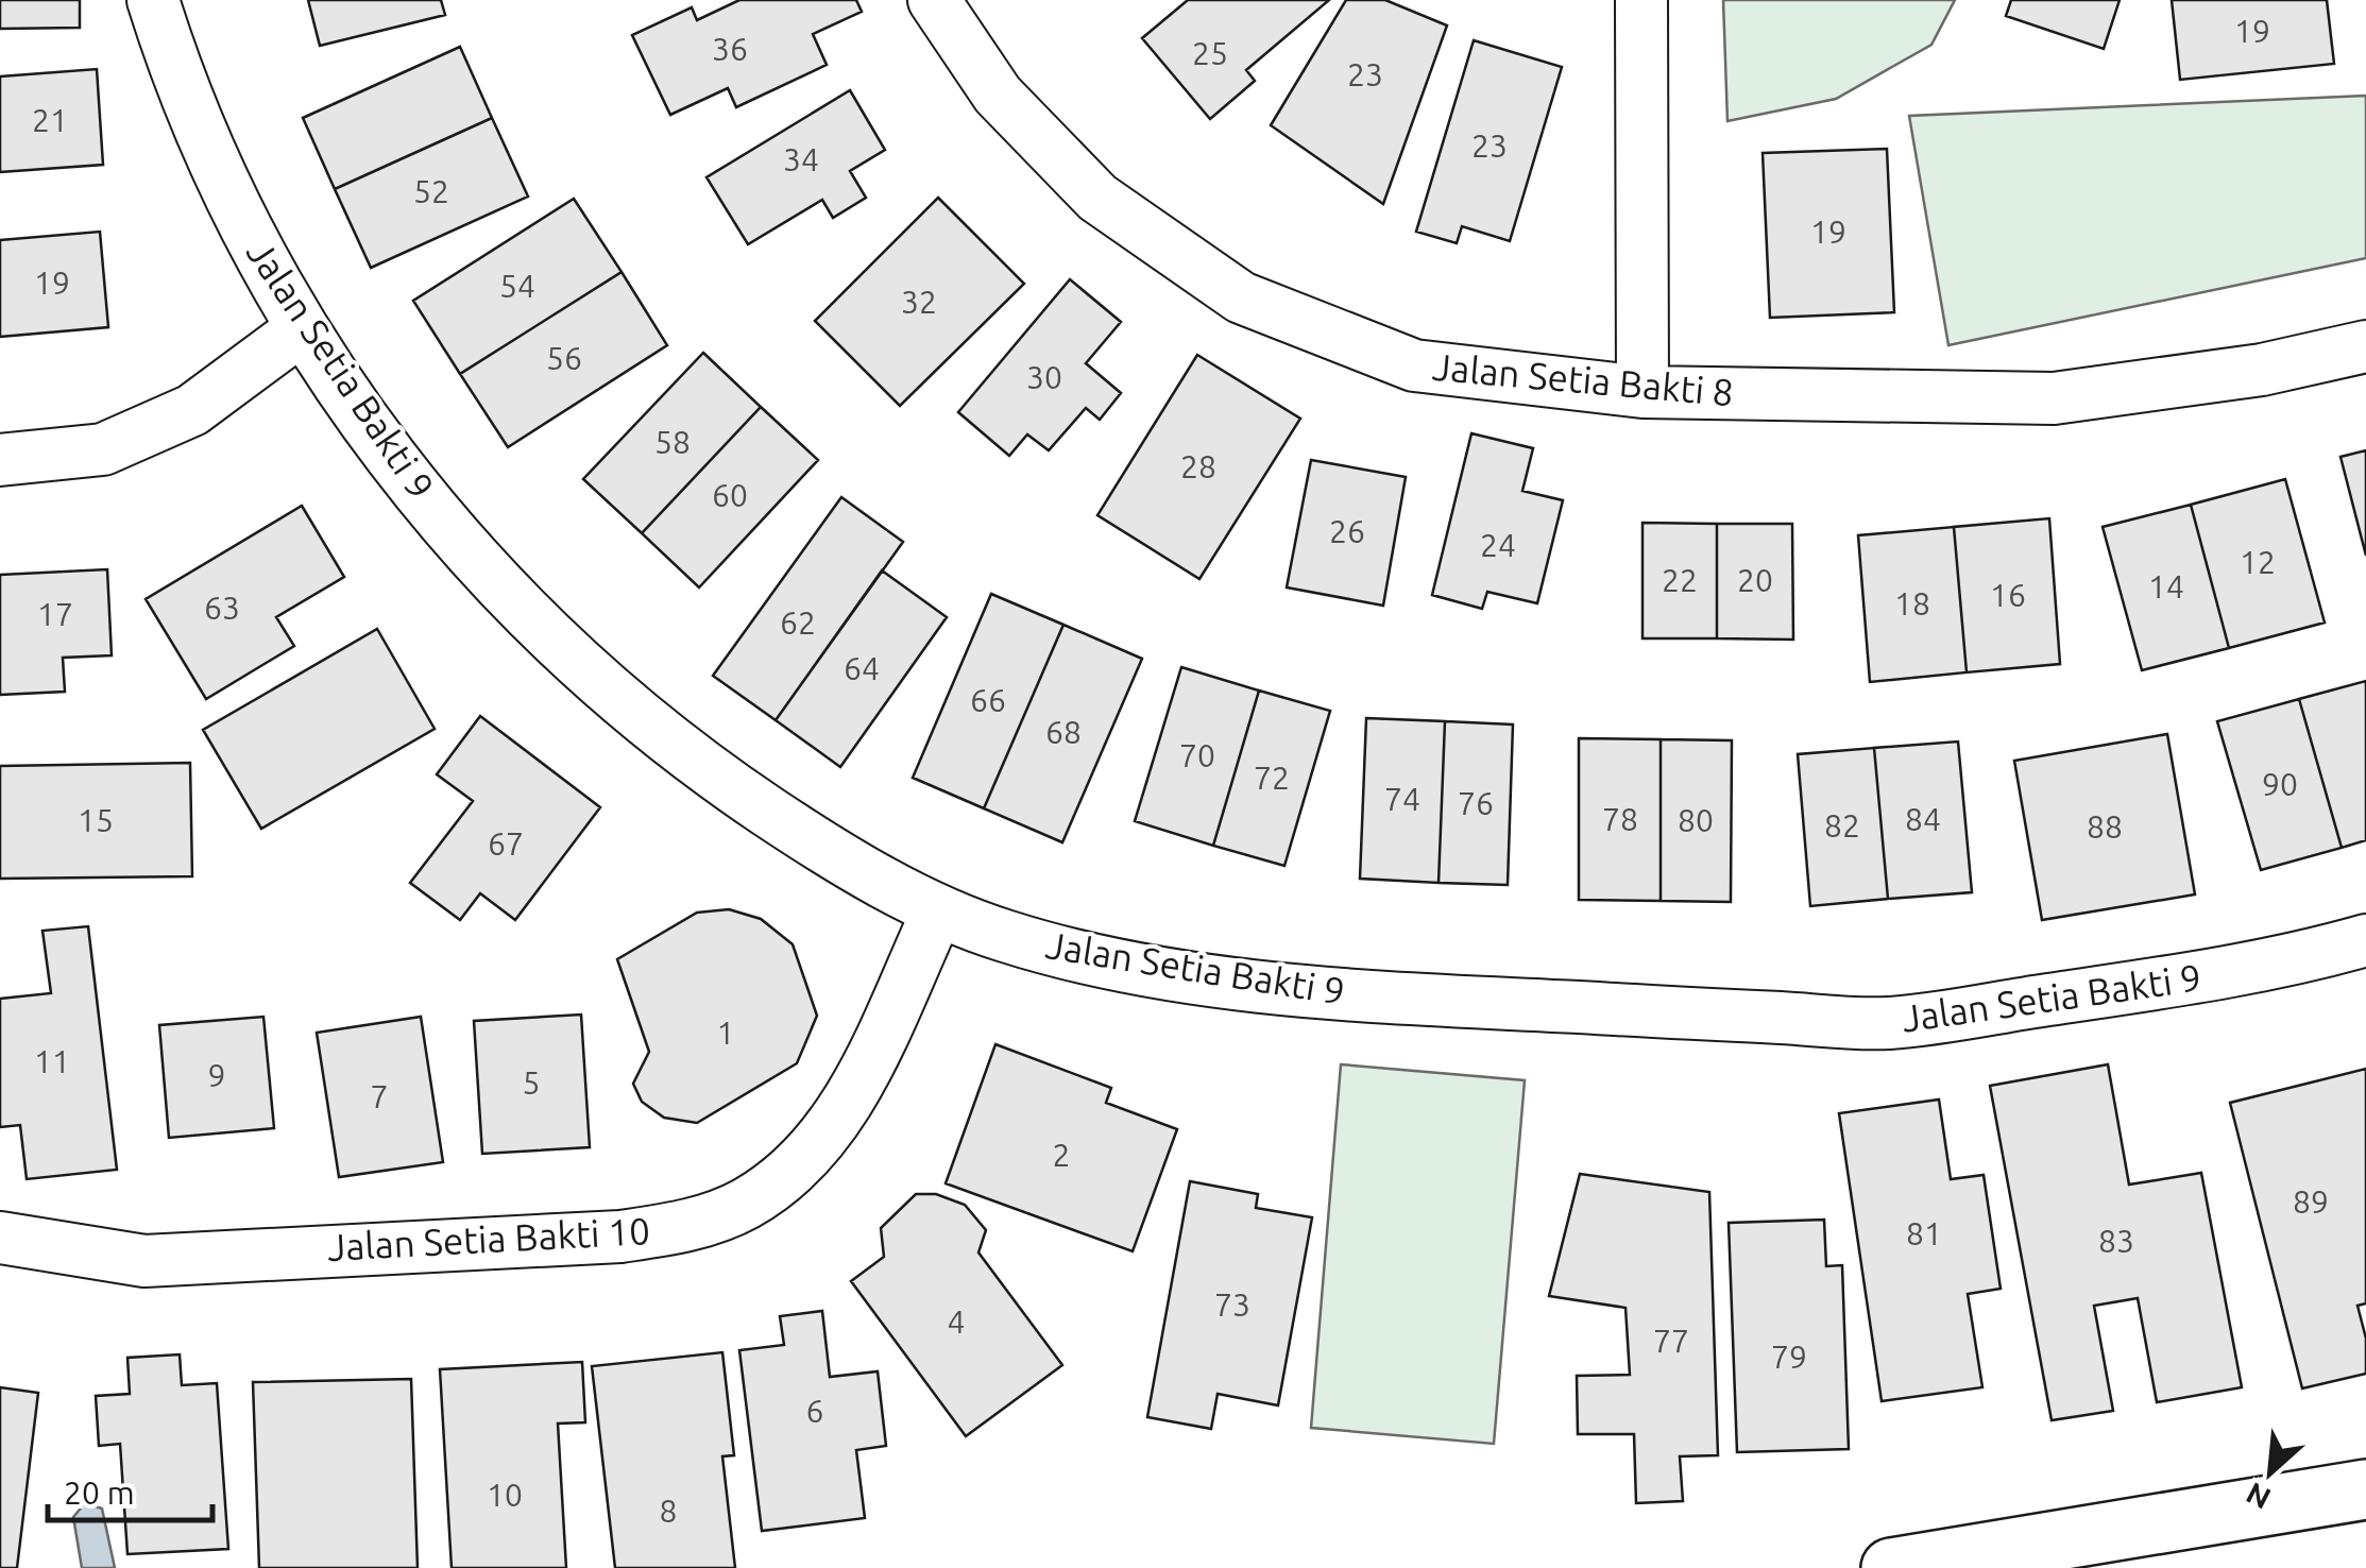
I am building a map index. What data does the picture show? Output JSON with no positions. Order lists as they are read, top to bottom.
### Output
{
  "streets": {
    "street": ["Jalan Setia Bakti 9", "Jalan Setia Bakti 8", "Jalan Setia Bakti 10"]
  },
  "crossings": [
    ["Jalan Setia Bakti 9", "Jalan Setia Bakti 10"]
  ],
  "house_numbers": [
    "19",
    "36",
    "25",
    "23",
    "21",
    "23",
    "34",
    "52",
    "19",
    "19",
    "54",
    "32",
    "56",
    "30",
    "58",
    "28",
    "60",
    "26",
    "24",
    "12",
    "22",
    "20",
    "14",
    "16",
    "18",
    "63",
    "17",
    "62",
    "64",
    "66",
    "68",
    "70",
    "72",
    "90",
    "74",
    "76",
    "78",
    "84",
    "15",
    "80",
    "82",
    "88",
    "67",
    "1",
    "11",
    "9",
    "5",
    "7",
    "2",
    "89",
    "81",
    "83",
    "73",
    "4",
    "77",
    "79",
    "6",
    "10",
    "8"
  ],
  "scale_bar": "20 m",
  "north": "bottom left"
}
